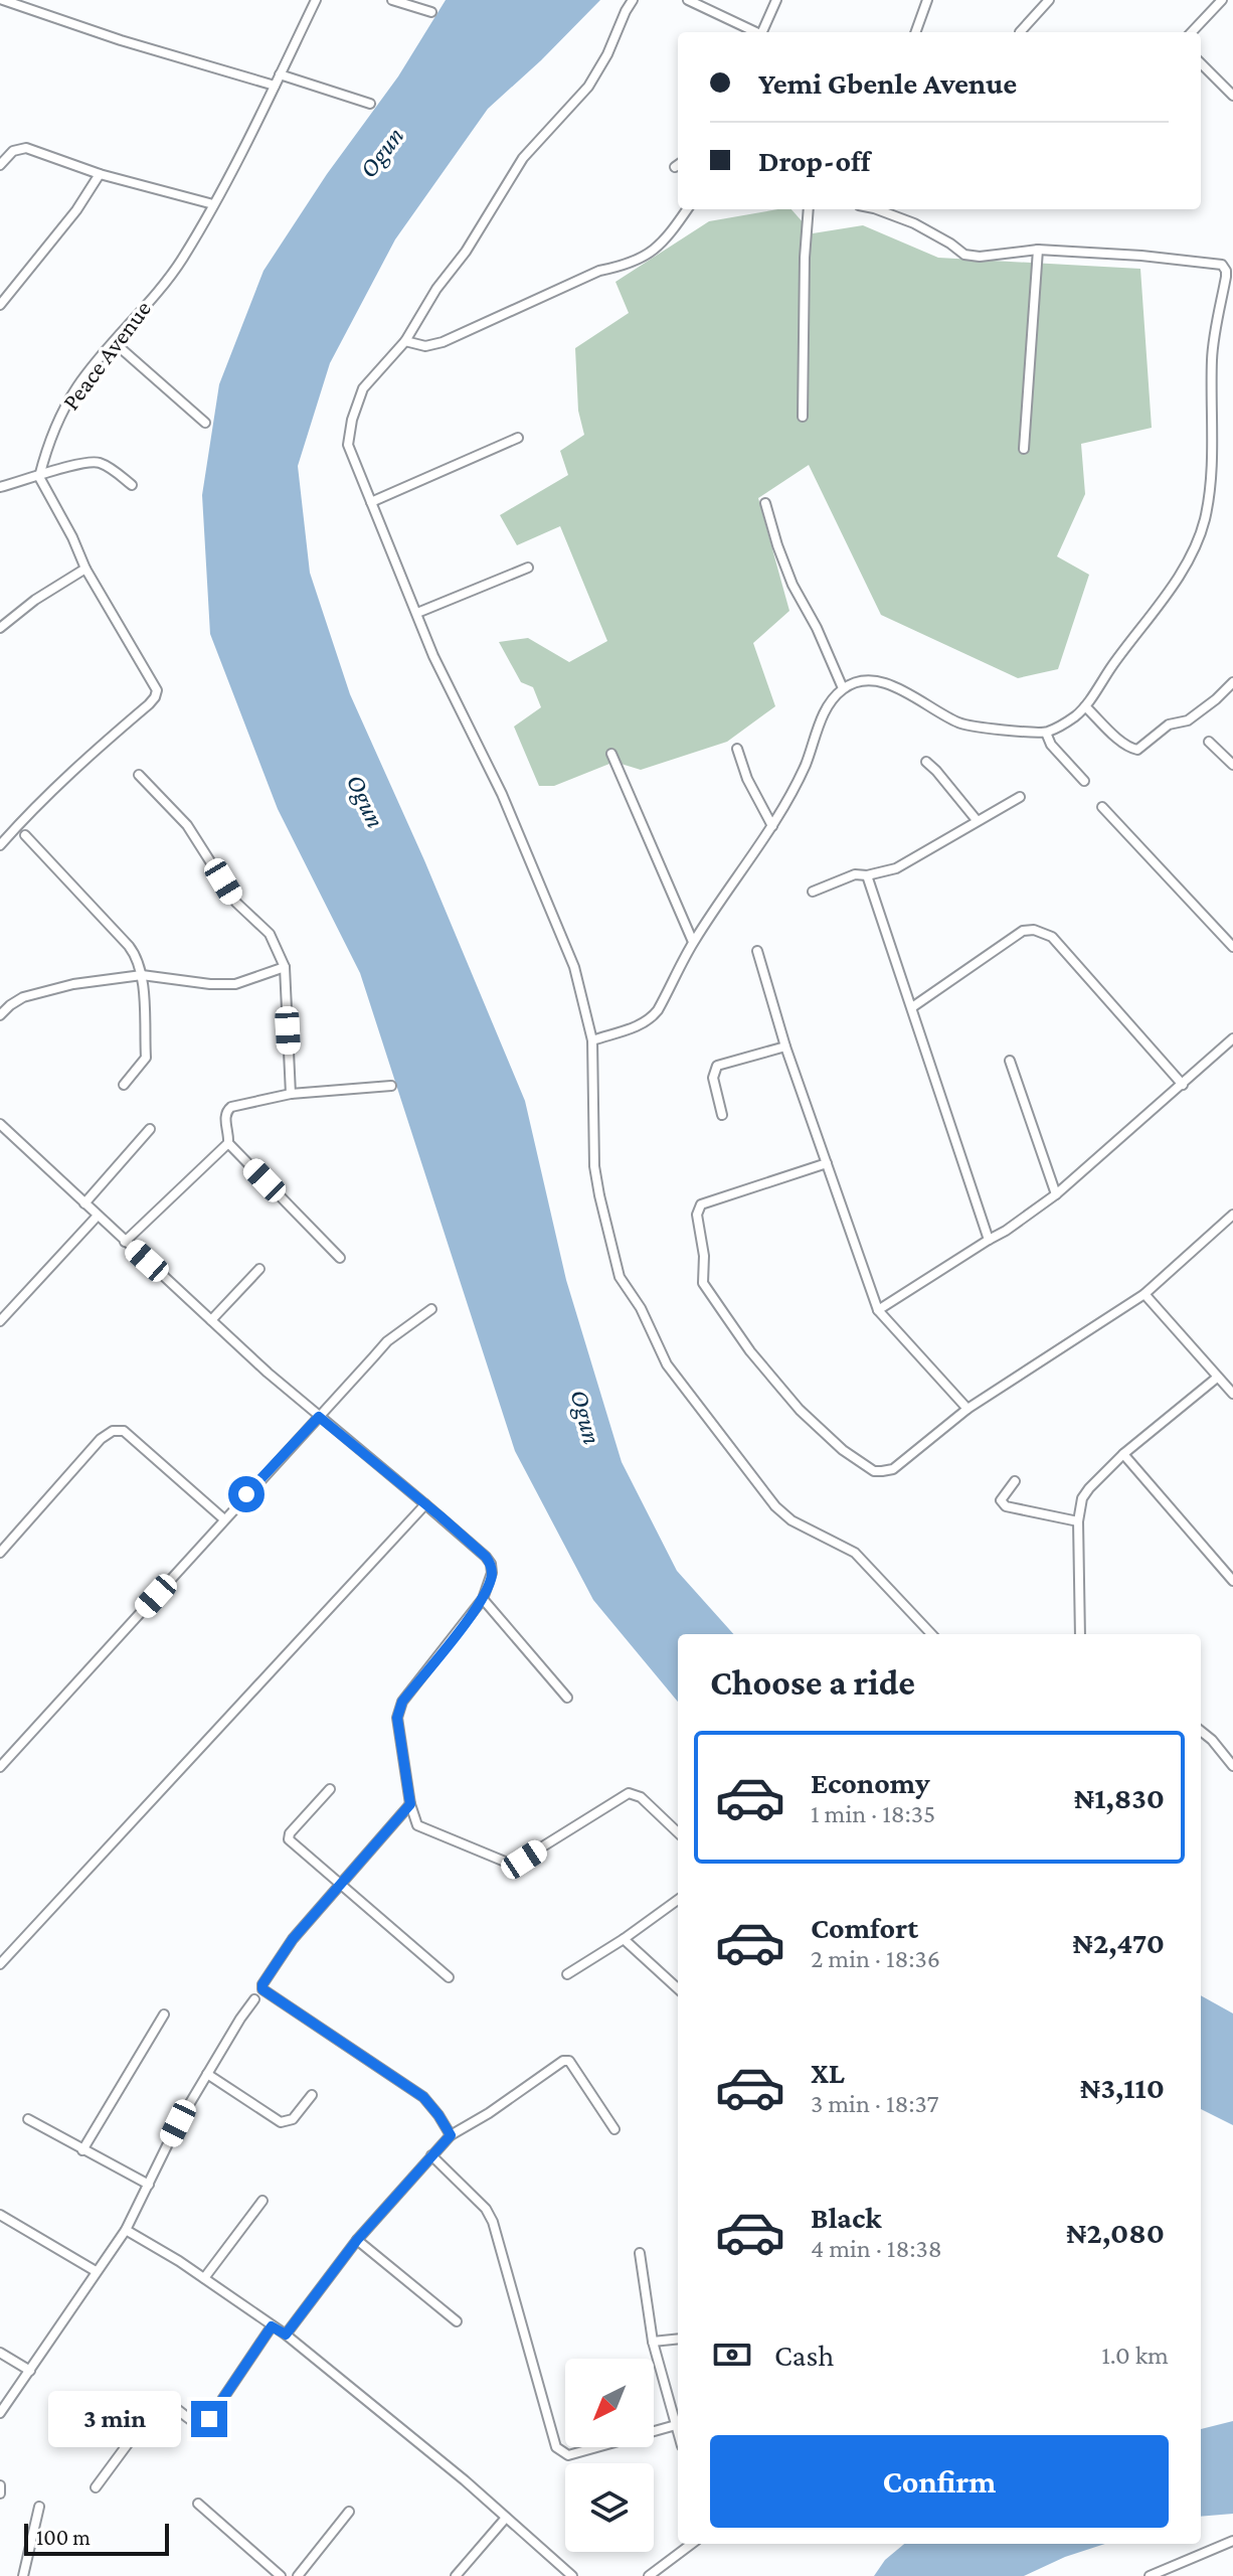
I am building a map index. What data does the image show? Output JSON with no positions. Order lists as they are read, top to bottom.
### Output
{
  "streets": {
    "street": ["Peace Avenue"]
  },
  "water": ["Ogun"],
  "scale_bar": "100 m",
  "north": "bottom left",
  "page": {
    "banner": ["Yemi Gbenle Avenue", "Drop-off"],
    "heading": "Choose a ride",
    "list": [
      {
        "name": "Economy",
        "note": "1 min · 18:35",
        "value": "₦1,830"
      },
      {
        "name": "Comfort",
        "note": "2 min · 18:36",
        "value": "₦2,470"
      },
      {
        "name": "XL",
        "note": "3 min · 18:37",
        "value": "₦3,110"
      },
      {
        "name": "Black",
        "note": "4 min · 18:38",
        "value": "₦2,080"
      }
    ],
    "pay": ["Cash", "1.0 km"],
    "bubble": "3 min",
    "buttons": "Confirm",
    "scale": "100 m"
  }
}
